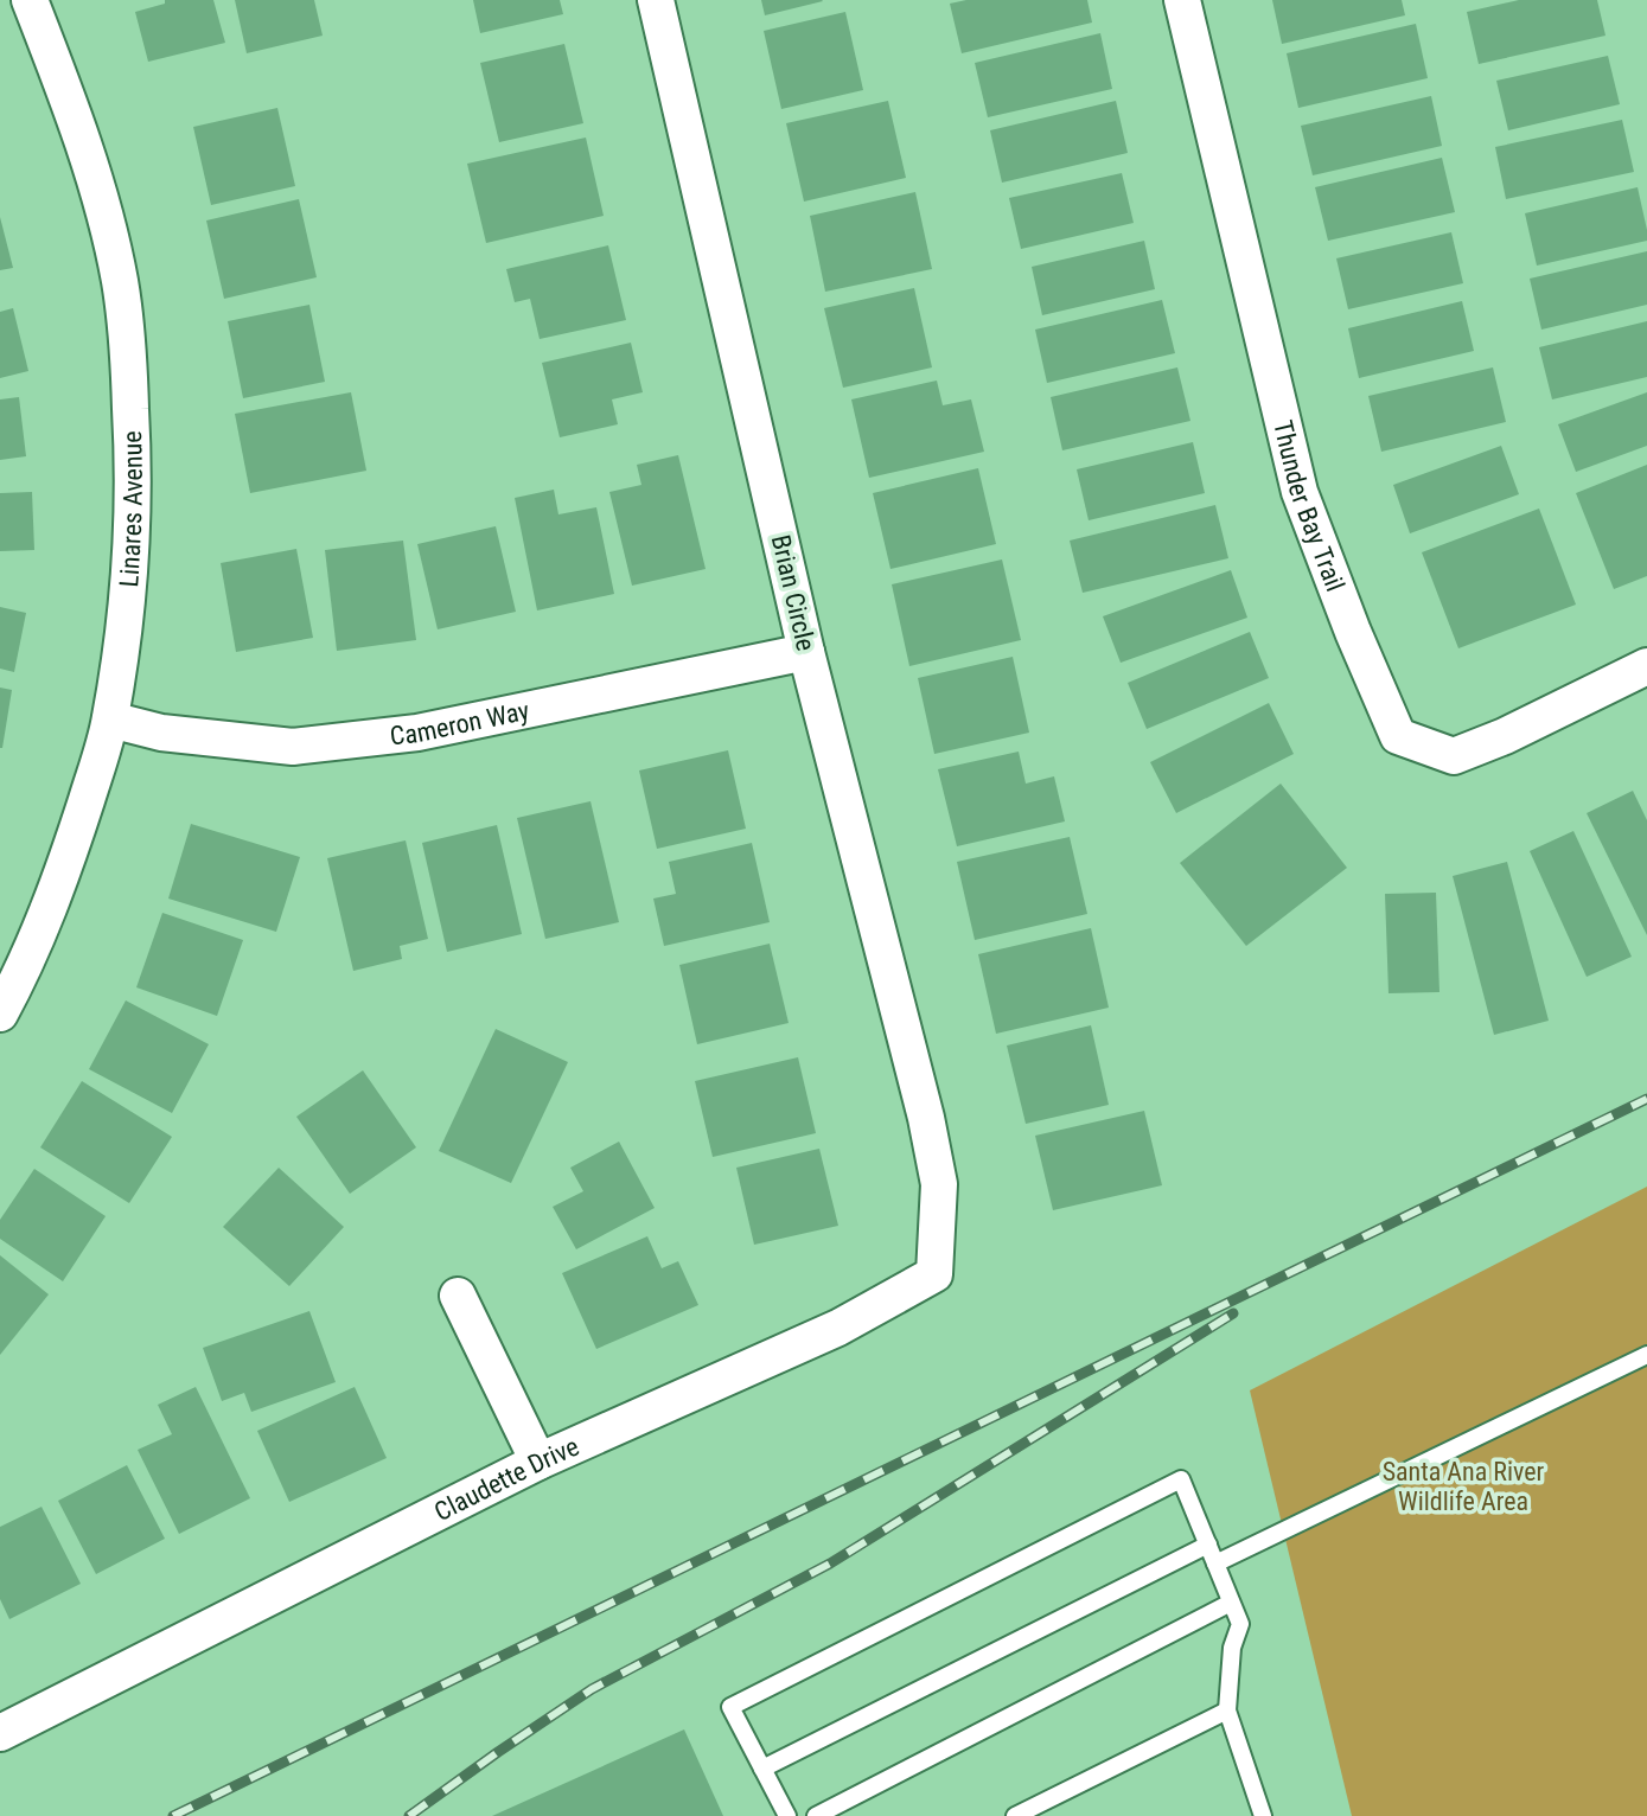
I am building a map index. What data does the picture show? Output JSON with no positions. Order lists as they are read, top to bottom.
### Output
{
  "streets": {
    "street": [
      "Thunder Bay Trail",
      "Linares Avenue",
      "Brian Circle",
      "Cameron Way",
      "Claudette Drive"
    ]
  },
  "crossings": [
    ["Linares Avenue", "Cameron Way"],
    ["Brian Circle", "Cameron Way"],
    ["Brian Circle", "Claudette Drive"]
  ],
  "parks": ["Santa Ana River Wildlife Area"]
}
